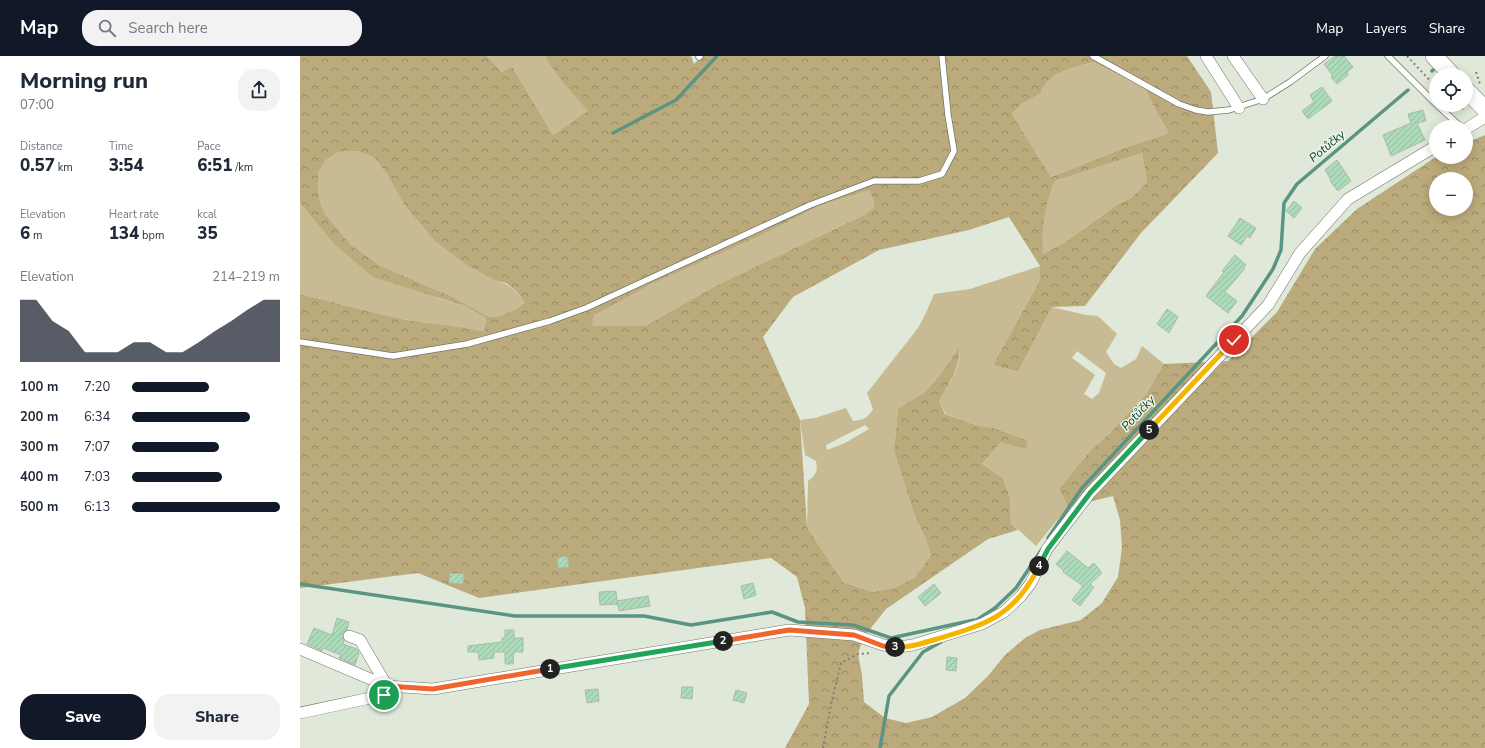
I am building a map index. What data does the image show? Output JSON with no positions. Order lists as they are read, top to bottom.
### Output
{
  "water": ["Potůčky"],
  "page": {
    "header": "Map",
    "search": "Search here",
    "nav": ["Map", "Layers", "Share"],
    "heading": ["Morning run", "07:00"],
    "map_buttons": ["+", "−"],
    "stats": [
      ["Distance", "0.57 km"],
      ["Time", "3:54"],
      ["Pace", "6:51 /km"],
      ["Elevation", "6 m"],
      ["Heart rate", "134 bpm"],
      ["kcal", "35"]
    ],
    "chart": ["Elevation", "214–219 m"],
    "list": [
      {
        "name": "100 m",
        "note": "7:20"
      },
      {
        "name": "200 m",
        "note": "6:34"
      },
      {
        "name": "300 m",
        "note": "7:07"
      },
      {
        "name": "400 m",
        "note": "7:03"
      },
      {
        "name": "500 m",
        "note": "6:13"
      }
    ],
    "pins": [
      "5",
      "4",
      "2",
      "3",
      "1"
    ],
    "buttons": ["Save", "Share"]
  }
}
